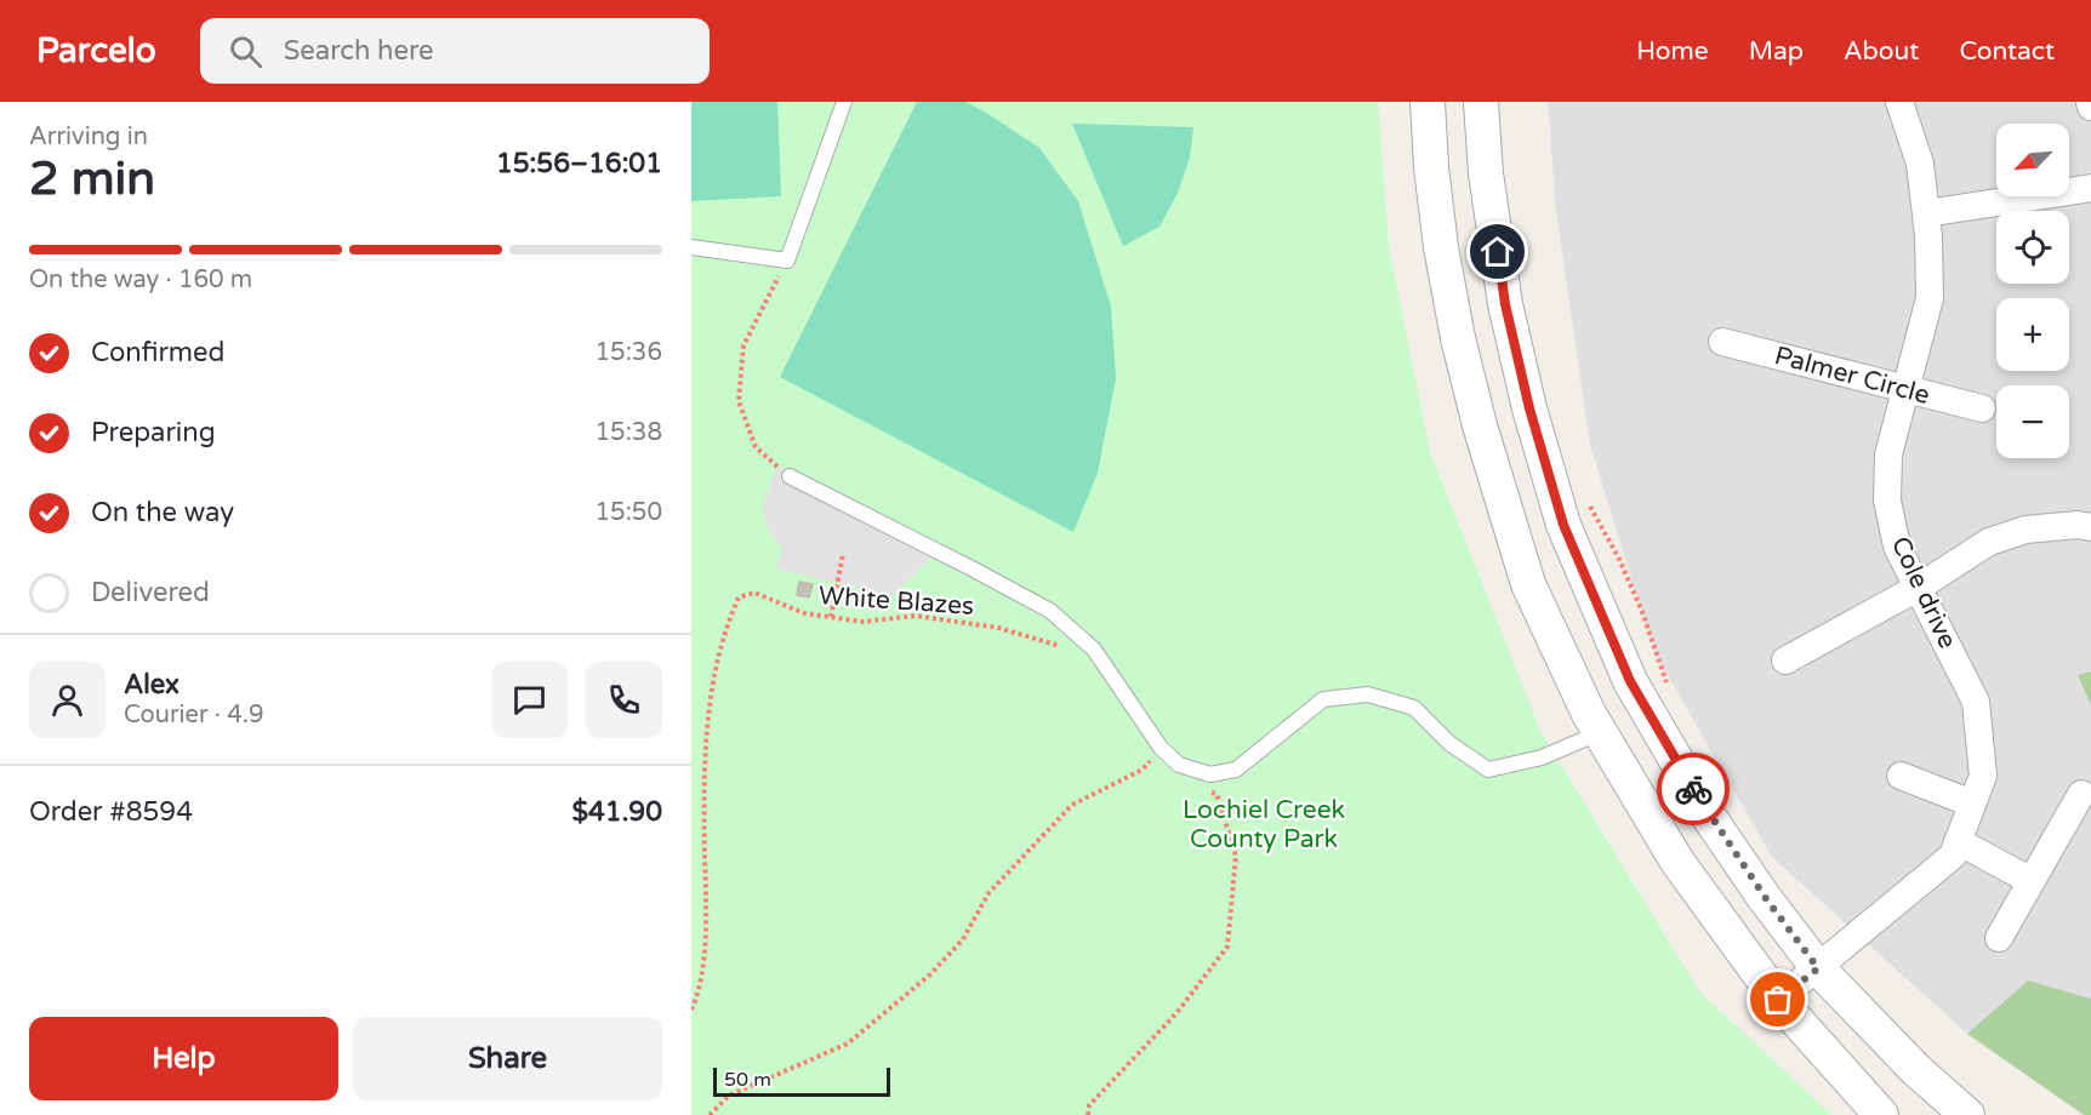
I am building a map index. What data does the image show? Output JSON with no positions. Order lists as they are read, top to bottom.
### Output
{
  "streets": {
    "street": ["Palmer Circle", "Cole drive"],
    "path": ["White Blazes"]
  },
  "crossings": [
    ["Palmer Circle", "Cole drive"]
  ],
  "parks": ["Lochiel Creek County Park"],
  "scale_bar": "50 m",
  "north": "bottom left",
  "page": {
    "header": "Parcelo",
    "search": "Search here",
    "nav": [
      "Home",
      "Map",
      "About",
      "Contact"
    ],
    "heading": ["2 min", "Arriving in", "15:56–16:01"],
    "panel": [
      "Alex",
      "Courier · 4.9",
      "Order #8594",
      "$41.90"
    ],
    "map_buttons": ["+", "−"],
    "bar": "On the way · 160 m",
    "list": [
      ["Confirmed", "15:36"],
      ["Preparing", "15:38"],
      ["On the way", "15:50"],
      "Delivered"
    ],
    "buttons": ["Help", "Share"],
    "scale": "50 m"
  }
}
